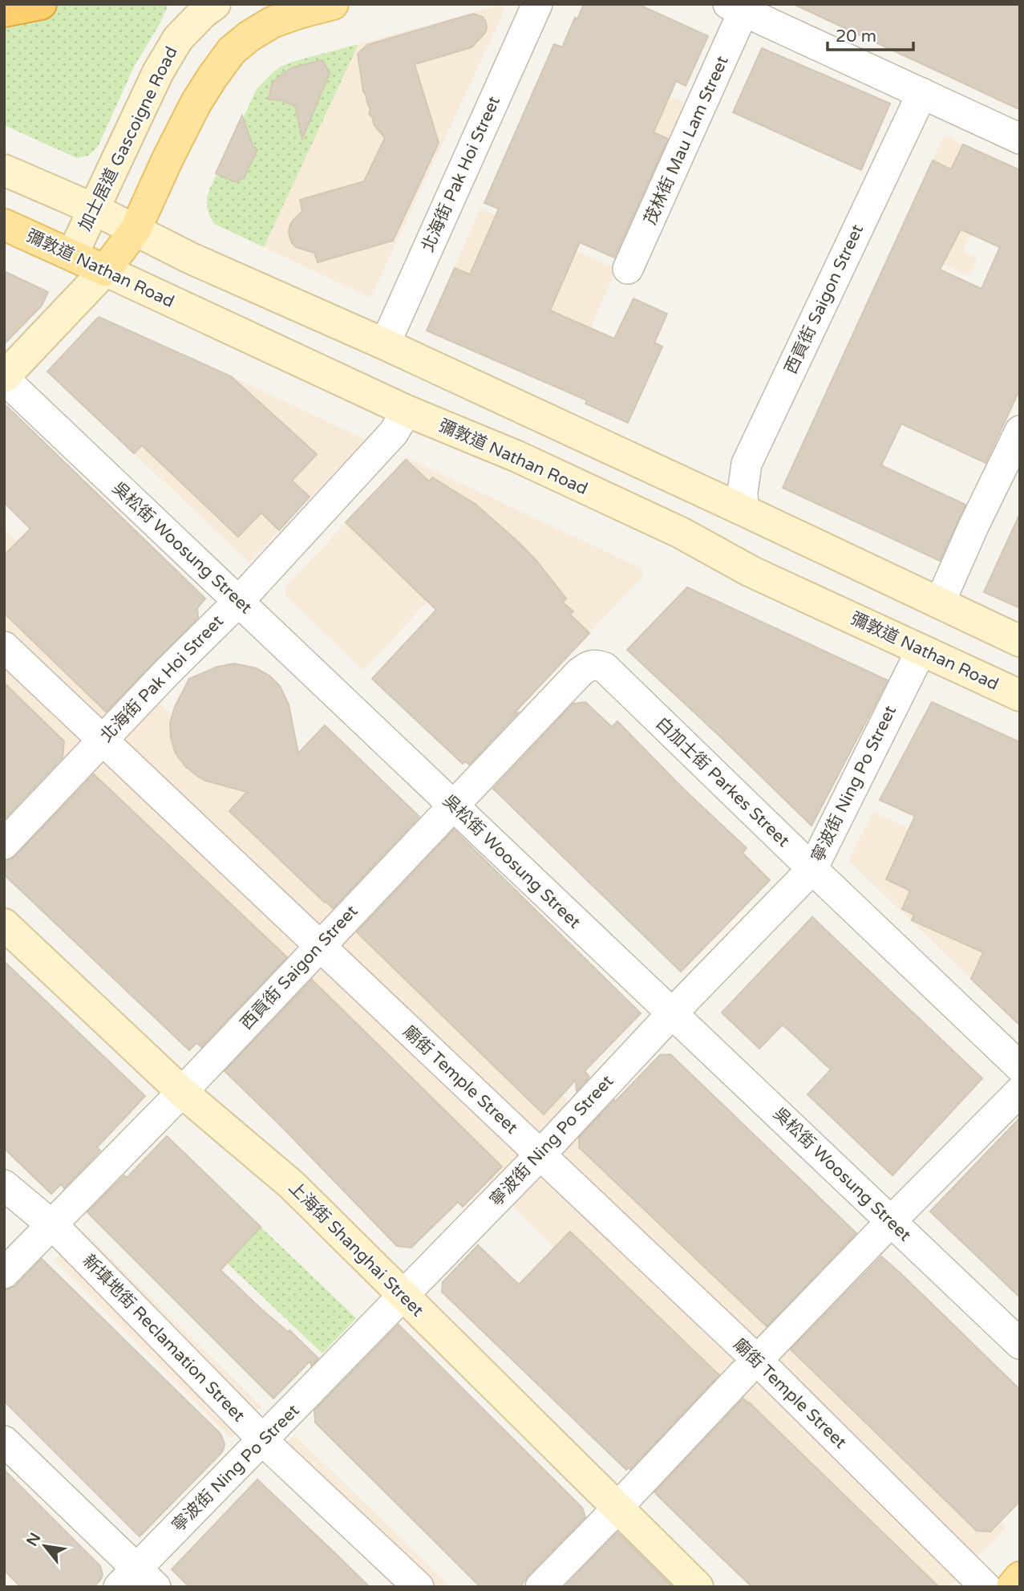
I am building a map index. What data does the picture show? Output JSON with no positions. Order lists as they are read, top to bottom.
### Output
{
  "streets": {
    "main road": ["加士居道 Gascoigne Road", "彌敦道 Nathan Road", "上海街 Shanghai Street"],
    "street": [
      "茂林街 Mau Lam Street",
      "北海街 Pak Hoi Street",
      "西貢街 Saigon Street",
      "吳松街 Woosung Street",
      "白加士街 Parkes Street",
      "寧波街 Ning Po Street",
      "廟街 Temple Street",
      "新填地街 Reclamation Street"
    ]
  },
  "crossings": [
    ["加士居道 Gascoigne Road", "彌敦道 Nathan Road"],
    ["北海街 Pak Hoi Street", "彌敦道 Nathan Road"],
    ["北海街 Pak Hoi Street", "吳松街 Woosung Street"],
    ["北海街 Pak Hoi Street", "廟街 Temple Street"],
    ["彌敦道 Nathan Road", "寧波街 Ning Po Street"],
    ["西貢街 Saigon Street", "吳松街 Woosung Street"],
    ["西貢街 Saigon Street", "白加士街 Parkes Street"],
    ["西貢街 Saigon Street", "廟街 Temple Street"],
    ["西貢街 Saigon Street", "上海街 Shanghai Street"],
    ["西貢街 Saigon Street", "新填地街 Reclamation Street"],
    ["吳松街 Woosung Street", "寧波街 Ning Po Street"],
    ["白加士街 Parkes Street", "寧波街 Ning Po Street"],
    ["寧波街 Ning Po Street", "廟街 Temple Street"],
    ["寧波街 Ning Po Street", "上海街 Shanghai Street"],
    ["寧波街 Ning Po Street", "新填地街 Reclamation Street"]
  ],
  "scale_bar": "20 m",
  "north": "top left"
}
